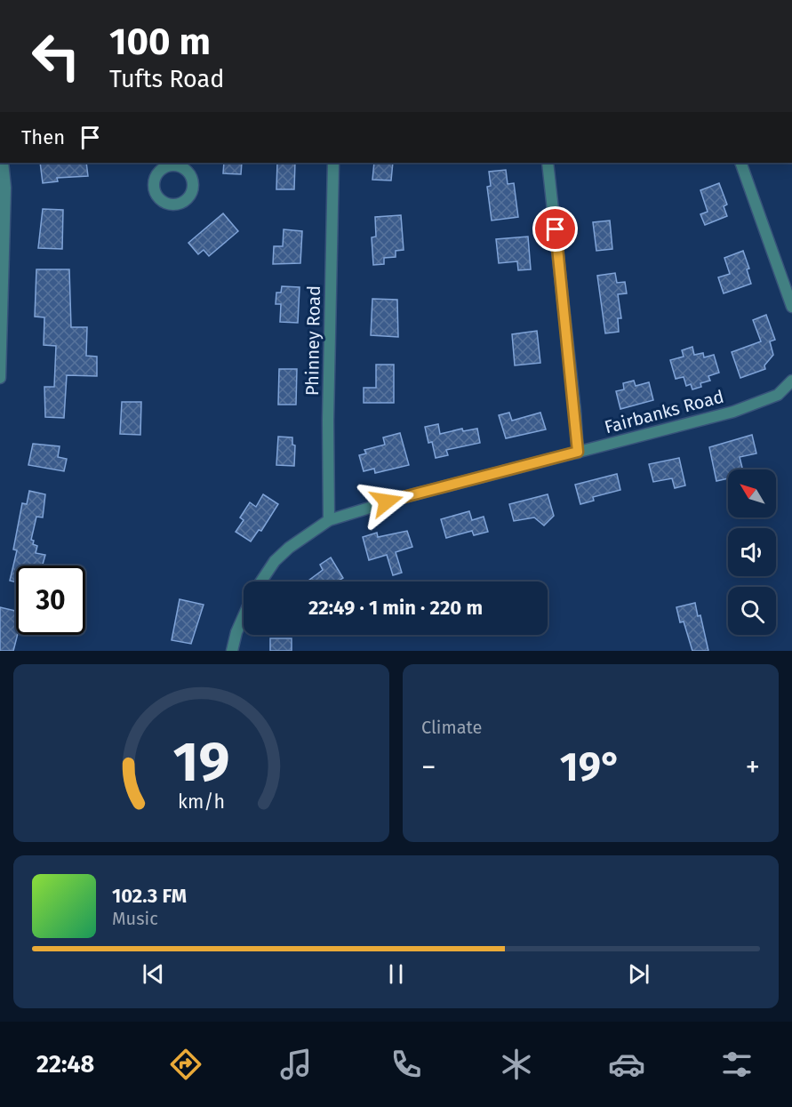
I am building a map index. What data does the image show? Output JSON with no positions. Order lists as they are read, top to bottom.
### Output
{
  "streets": {
    "street": ["Phinney Road", "Fairbanks Road"]
  },
  "crossings": [
    ["Phinney Road", "Fairbanks Road"]
  ],
  "north": "top left",
  "page": {
    "turn": ["100 m", "Tufts Road"],
    "then": "Then",
    "limit": "30",
    "trip": "22:49 · 1 min · 220 m",
    "tile": "Climate",
    "heat": ["−", "19°", "+"],
    "song": ["102.3 FM", "Music"],
    "tabs": "22:48",
    "gauge": ["19", "km/h"]
  }
}
